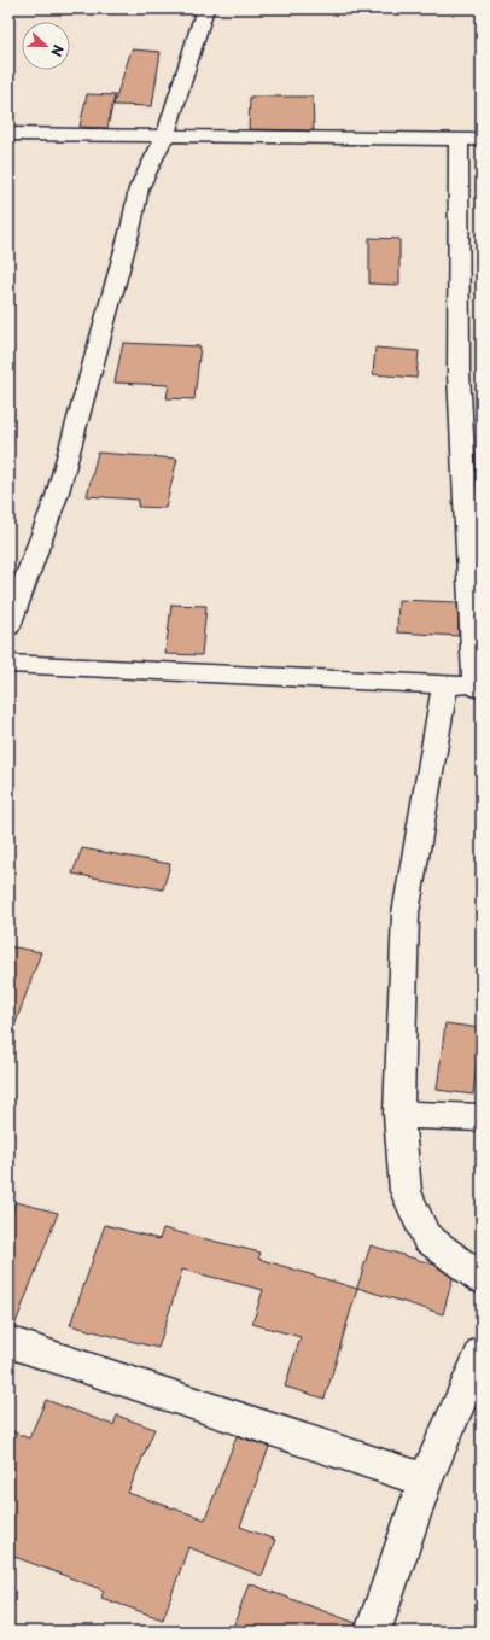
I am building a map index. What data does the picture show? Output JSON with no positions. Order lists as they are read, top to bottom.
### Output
{
  "north": "right"
}
